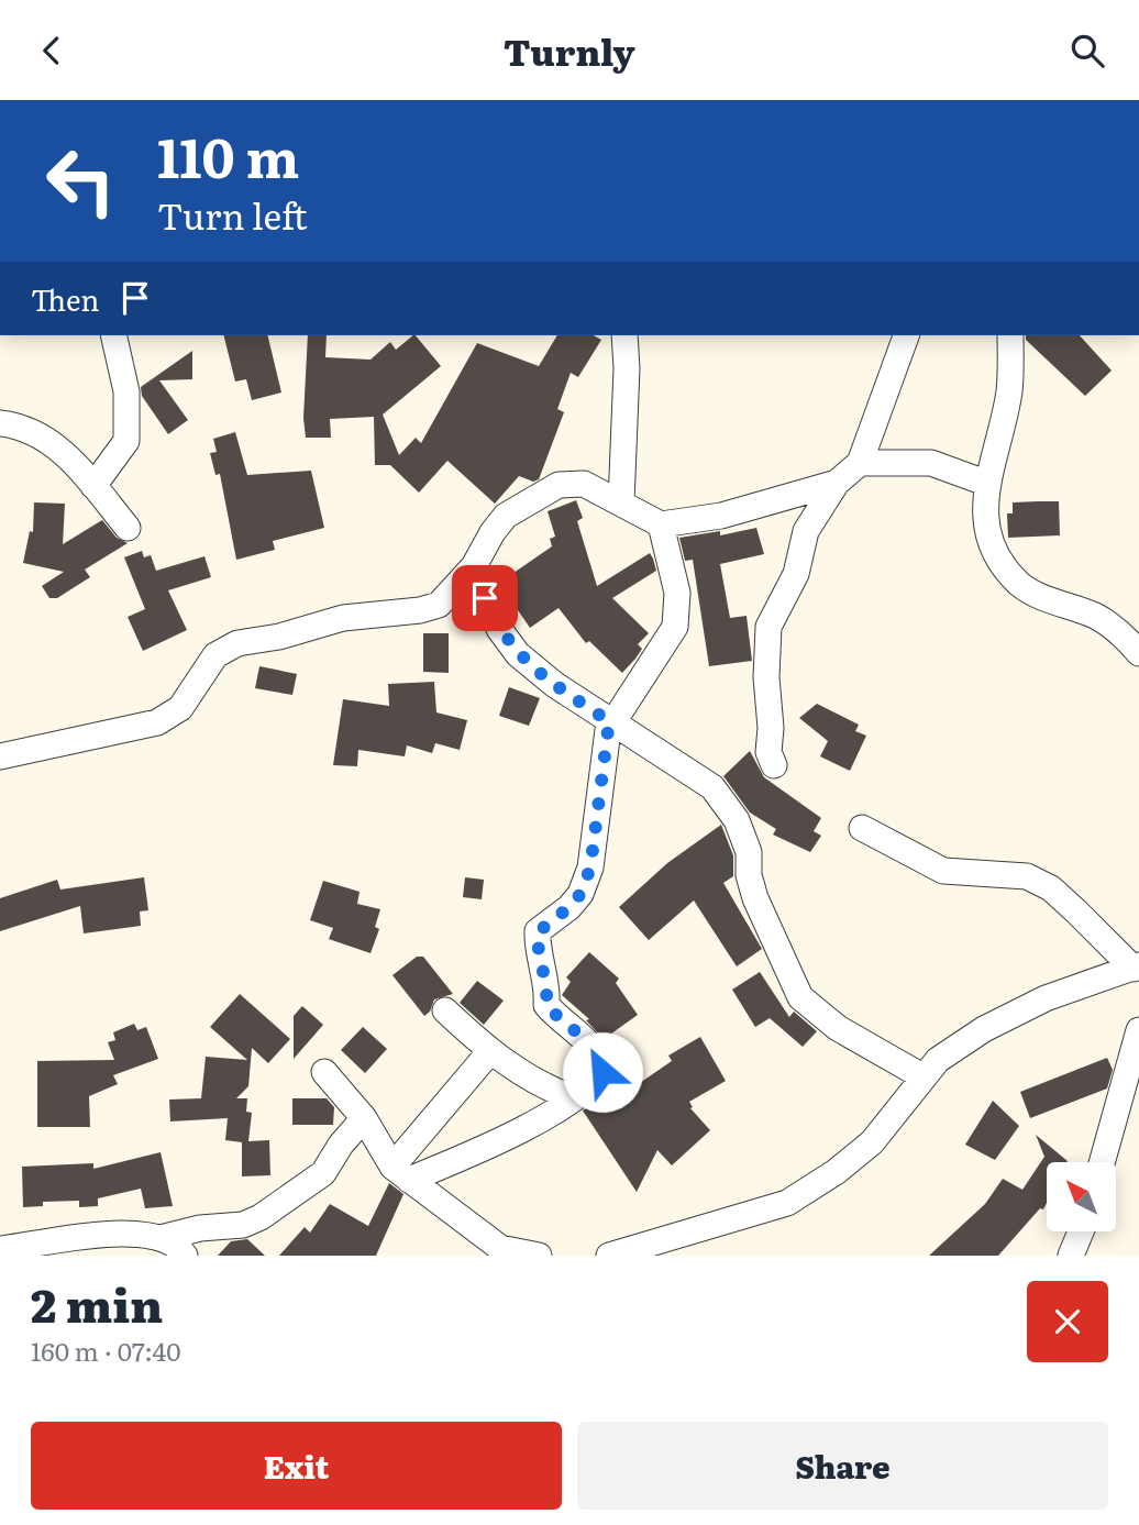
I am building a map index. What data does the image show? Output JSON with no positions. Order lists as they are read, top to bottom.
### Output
{
  "north": "top left",
  "page": {
    "header": "Turnly",
    "turn": ["110 m", "Turn left"],
    "then": "Then",
    "heading": ["2 min", "160 m · 07:40"],
    "buttons": ["Exit", "Share"]
  }
}
